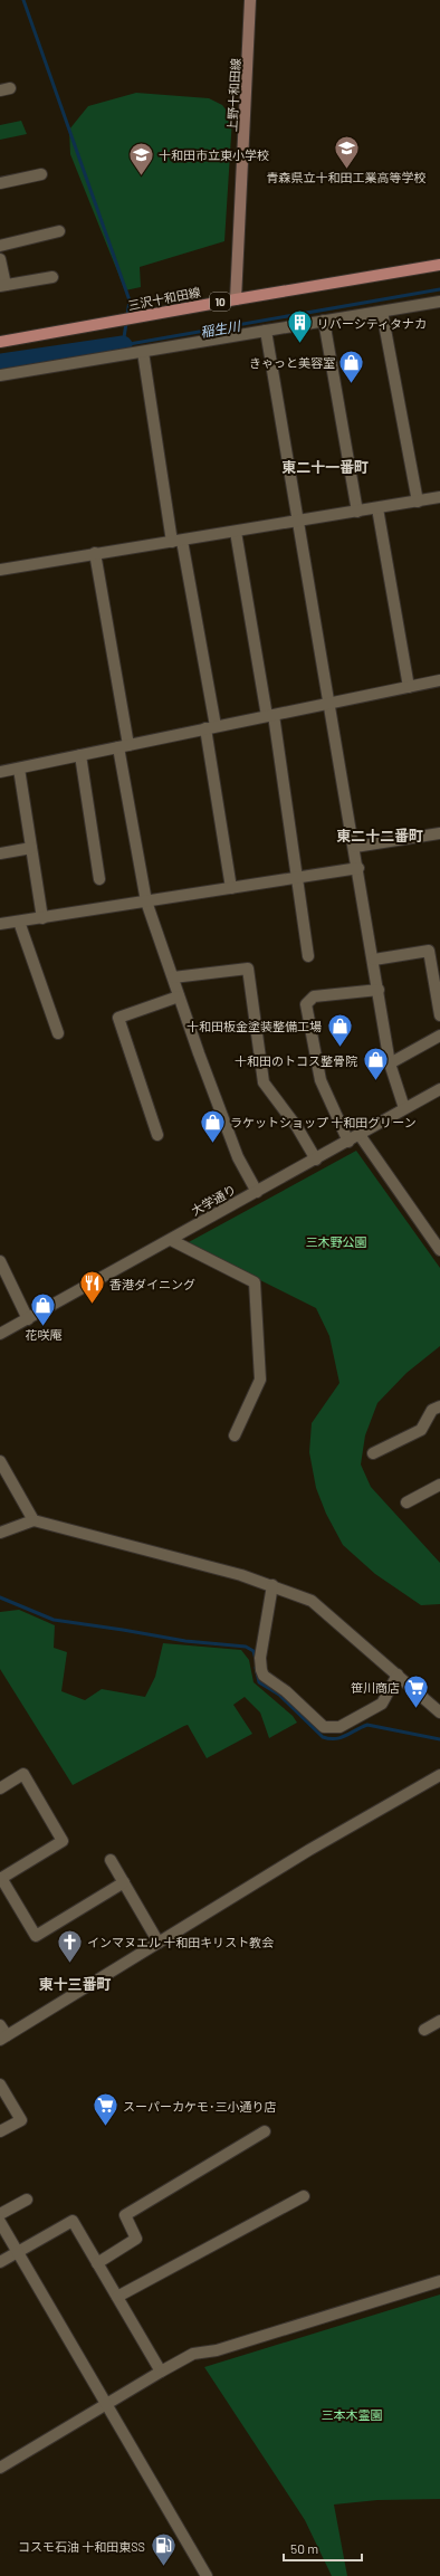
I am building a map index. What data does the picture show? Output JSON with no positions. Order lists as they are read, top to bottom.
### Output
{
  "streets": {
    "main road": ["上野十和田線", "三沢十和田線", "10"],
    "street": ["大学通り"]
  },
  "crossings": [
    ["上野十和田線", "三沢十和田線"]
  ],
  "districts": ["東二十一番町", "東二十二番町", "東十三番町"],
  "water": ["稲生川"],
  "parks": ["三木野公園", "三本木霊園"],
  "places": {
    "school or university": ["青森県立十和田工業高等学校", "十和田市立東小学校"],
    "building": ["リバーシティタナカ"],
    "shop": [
      "きゃっと美容室",
      "十和田板金塗装整備工場",
      "十和田のトコス整骨院",
      "ラケットショップ 十和田グリーン",
      "花咲庵"
    ],
    "restaurant": ["香港ダイニング"],
    "supermarket": ["笹川商店", "スーパーカケモ･三小通り店"],
    "church": ["インマヌエル 十和田キリスト教会"],
    "fuel station": ["コスモ石油 十和田東SS"]
  },
  "scale_bar": "50 m"
}
